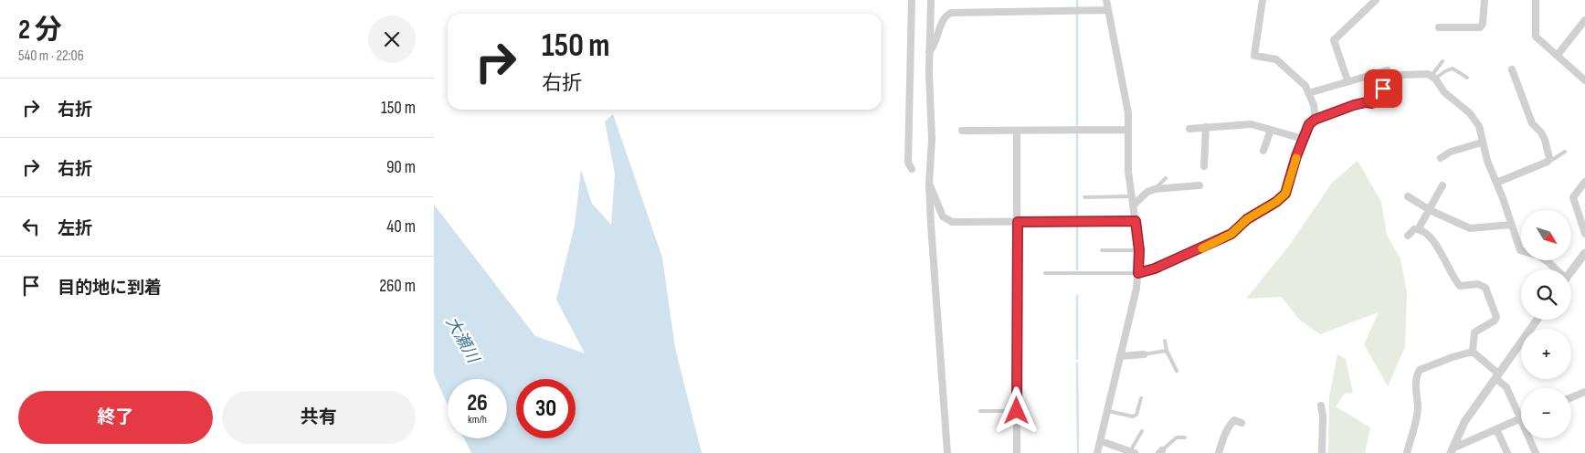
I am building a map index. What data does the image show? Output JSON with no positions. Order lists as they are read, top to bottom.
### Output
{
  "water": ["大瀬川"],
  "north": "bottom right",
  "page": {
    "heading": ["2 分", "540 m · 22:06"],
    "turn": ["150 m", "右折"],
    "list": [
      {
        "name": "右折",
        "value": "150 m"
      },
      {
        "name": "右折",
        "value": "90 m"
      },
      {
        "name": "左折",
        "value": "40 m"
      },
      {
        "name": "目的地に到着",
        "value": "260 m"
      }
    ],
    "map_buttons": ["+", "−"],
    "speed": "26 km/h",
    "limit": "30",
    "buttons": ["終了", "共有"]
  }
}
